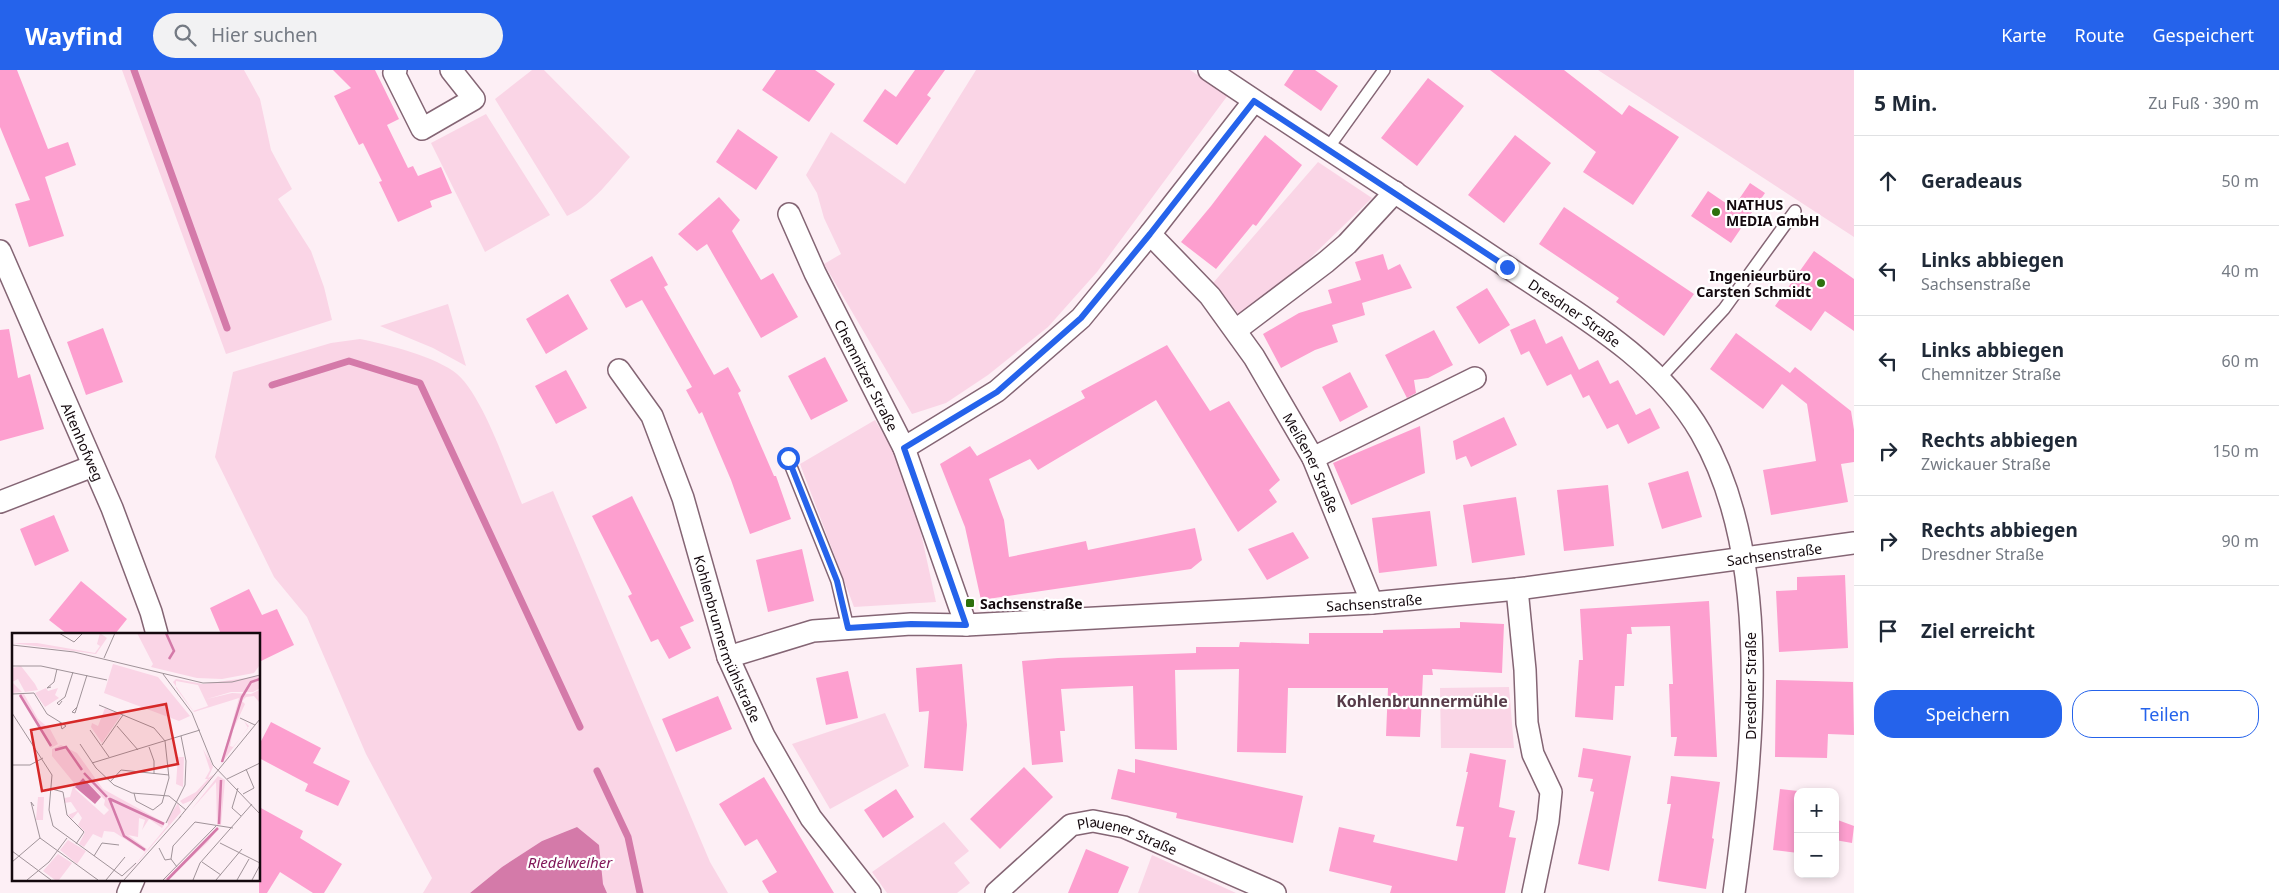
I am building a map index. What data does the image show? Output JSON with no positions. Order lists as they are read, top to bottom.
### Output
{
  "streets": {
    "street": [
      "Dresdner Straße",
      "Chemnitzer Straße",
      "Altenhofweg",
      "Meißener Straße",
      "Sachsenstraße",
      "Kohlenbrunnermühlstraße",
      "Plauener Straße"
    ]
  },
  "crossings": [
    ["Dresdner Straße", "Sachsenstraße"],
    ["Chemnitzer Straße", "Sachsenstraße"],
    ["Meißener Straße", "Sachsenstraße"],
    ["Sachsenstraße", "Kohlenbrunnermühlstraße"]
  ],
  "districts": ["Kohlenbrunnermühle"],
  "water": ["Riedelweiher"],
  "places": {
    "other": ["NATHUS MEDIA GmbH", "Ingenieurbüro Carsten Schmidt"],
    "transit": ["Sachsenstraße"]
  },
  "page": {
    "header": "Wayfind",
    "search": "Hier suchen",
    "nav": ["Karte", "Route", "Gespeichert"],
    "heading": ["5 Min.", "Zu Fuß · 390 m"],
    "list": [
      ["Geradeaus", "50 m"],
      ["Links abbiegen", "Sachsenstraße", "40 m"],
      ["Links abbiegen", "Chemnitzer Straße", "60 m"],
      ["Rechts abbiegen", "Zwickauer Straße", "150 m"],
      ["Rechts abbiegen", "Dresdner Straße", "90 m"],
      "Ziel erreicht"
    ],
    "buttons": ["Speichern", "Teilen"],
    "map_buttons": ["+", "−"]
  }
}
